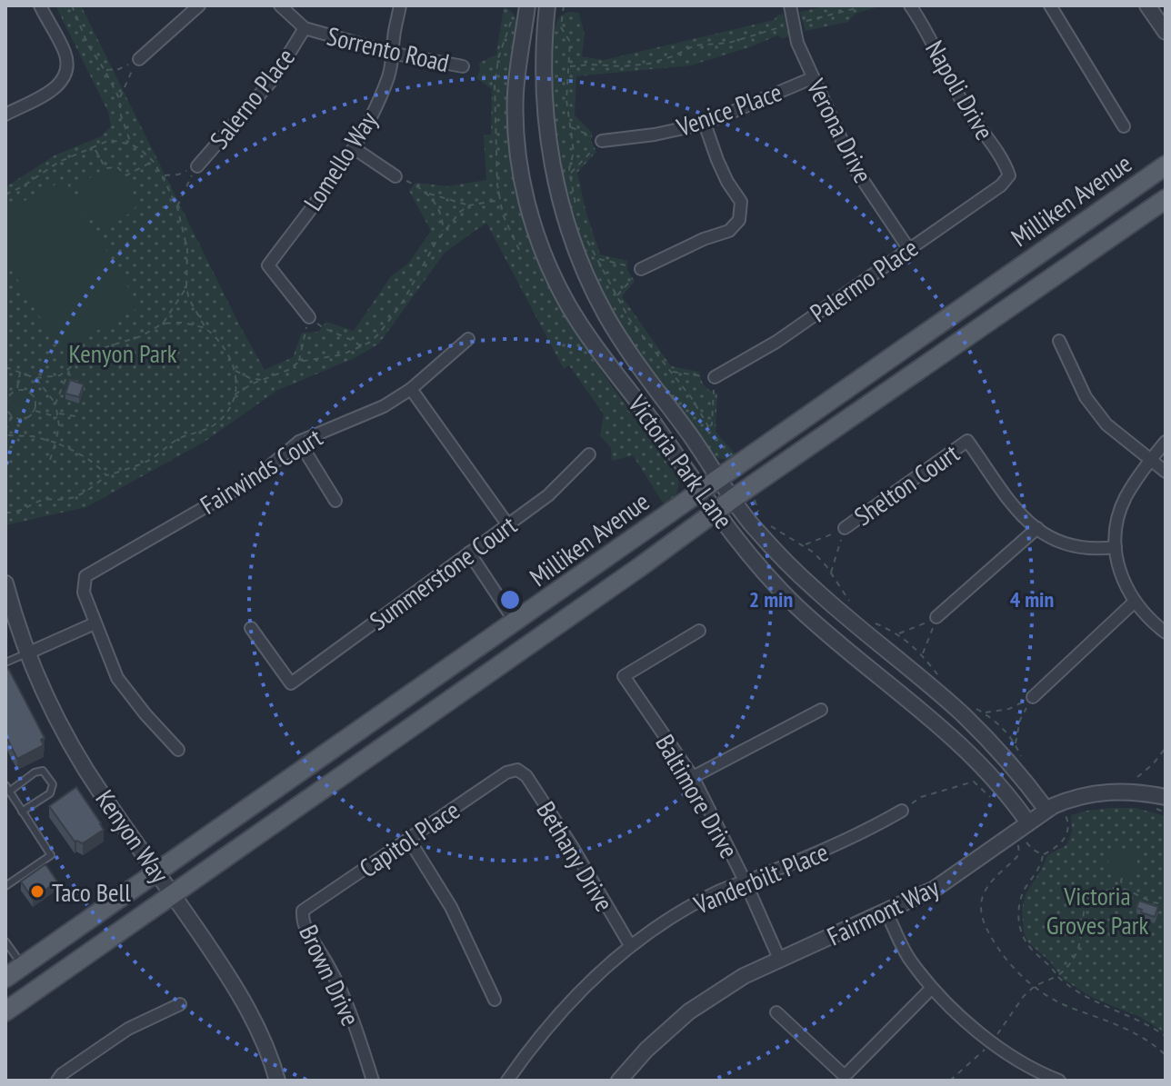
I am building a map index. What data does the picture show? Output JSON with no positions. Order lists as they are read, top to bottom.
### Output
{
  "streets": {
    "main road": ["Milliken Avenue"],
    "street": [
      "Sorrento Road",
      "Napoli Drive",
      "Salerno Place",
      "Venice Place",
      "Verona Drive",
      "Lomello Way",
      "Palermo Place",
      "Victoria Park Lane",
      "Fairwinds Court",
      "Shelton Court",
      "Summerstone Court",
      "Baltimore Drive",
      "Kenyon Way",
      "Capitol Place",
      "Bethany Drive",
      "Vanderbilt Place",
      "Fairmont Way",
      "Brown Drive"
    ]
  },
  "crossings": [
    ["Sorrento Road", "Salerno Place"],
    ["Sorrento Road", "Lomello Way"],
    ["Napoli Drive", "Palermo Place"],
    ["Venice Place", "Verona Drive"],
    ["Verona Drive", "Palermo Place"],
    ["Milliken Avenue", "Victoria Park Lane"],
    ["Milliken Avenue", "Kenyon Way"],
    ["Victoria Park Lane", "Fairmont Way"],
    ["Baltimore Drive", "Vanderbilt Place"],
    ["Baltimore Drive", "Fairmont Way"],
    ["Capitol Place", "Bethany Drive"],
    ["Capitol Place", "Brown Drive"],
    ["Bethany Drive", "Vanderbilt Place"]
  ],
  "parks": ["Kenyon Park", "Victoria Groves Park"],
  "places": ["Taco Bell"],
  "rings": ["2 min", "4 min"]
}
